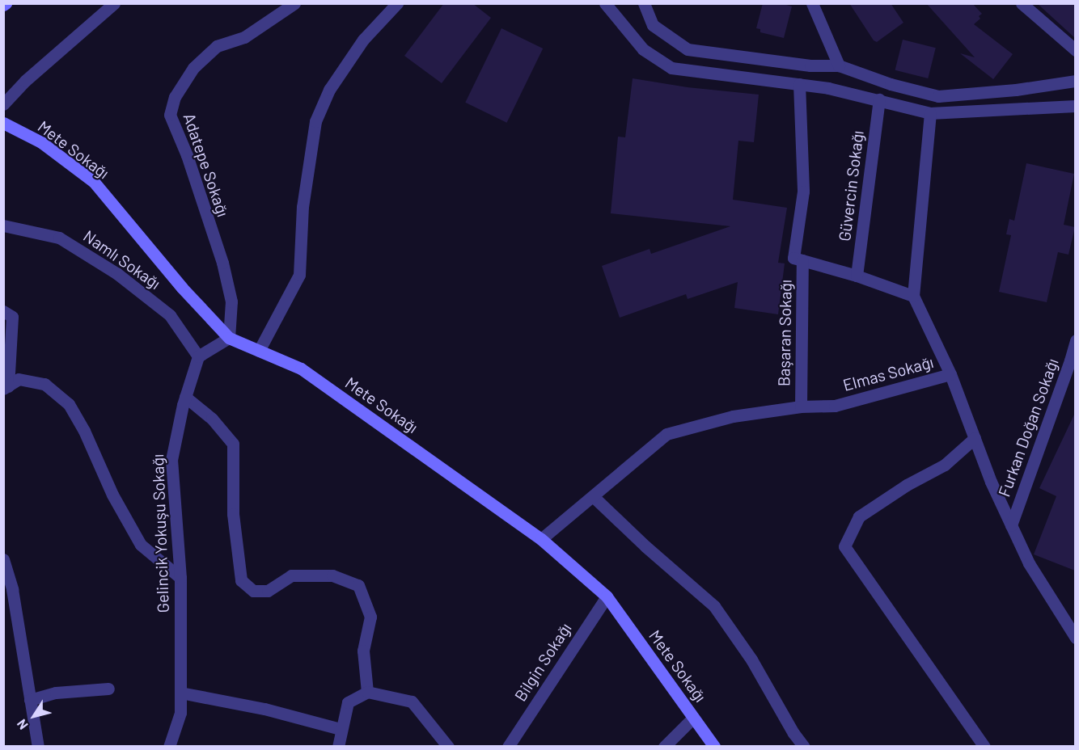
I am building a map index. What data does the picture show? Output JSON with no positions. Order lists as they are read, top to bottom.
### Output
{
  "streets": {
    "main road": ["Mete Sokağı"],
    "street": [
      "Adatepe Sokağı",
      "Güvercin Sokağı",
      "Namlı Sokağı",
      "Başaran Sokağı",
      "Elmas Sokağı",
      "Furkan Doğan Sokağı",
      "Gelincik Yokuşu Sokağı",
      "Bilgin Sokağı"
    ]
  },
  "crossings": [
    ["Mete Sokağı", "Adatepe Sokağı"],
    ["Mete Sokağı", "Elmas Sokağı"],
    ["Mete Sokağı", "Bilgin Sokağı"],
    ["Namlı Sokağı", "Gelincik Yokuşu Sokağı"],
    ["Başaran Sokağı", "Elmas Sokağı"]
  ],
  "north": "bottom left"
}
